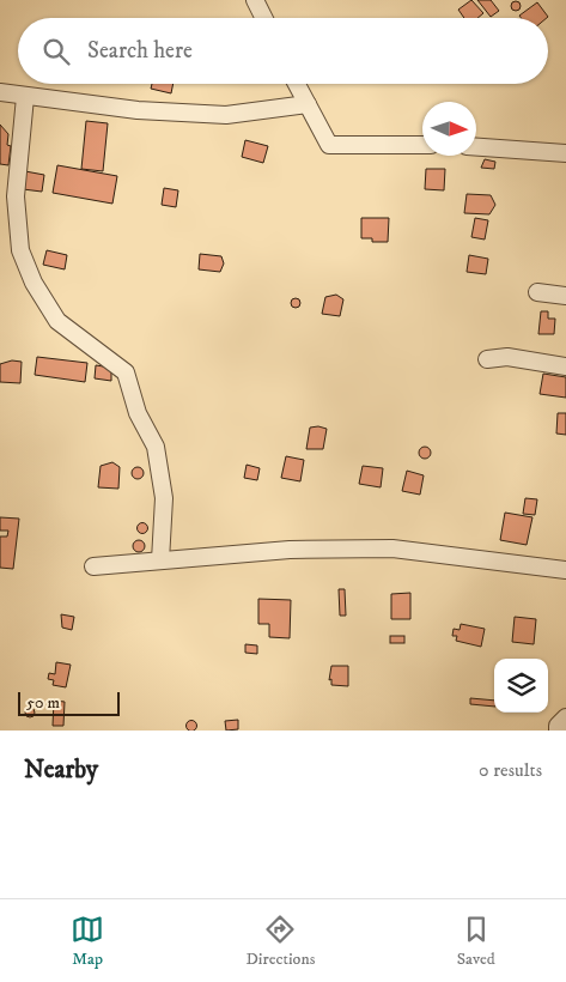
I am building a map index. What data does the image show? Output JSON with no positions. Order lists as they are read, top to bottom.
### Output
{
  "scale_bar": "50 m",
  "north": "right",
  "page": {
    "search": "Search here",
    "scale": "50 m",
    "heading": ["Nearby", "0 results"],
    "nav": ["Map", "Directions", "Saved"]
  }
}
